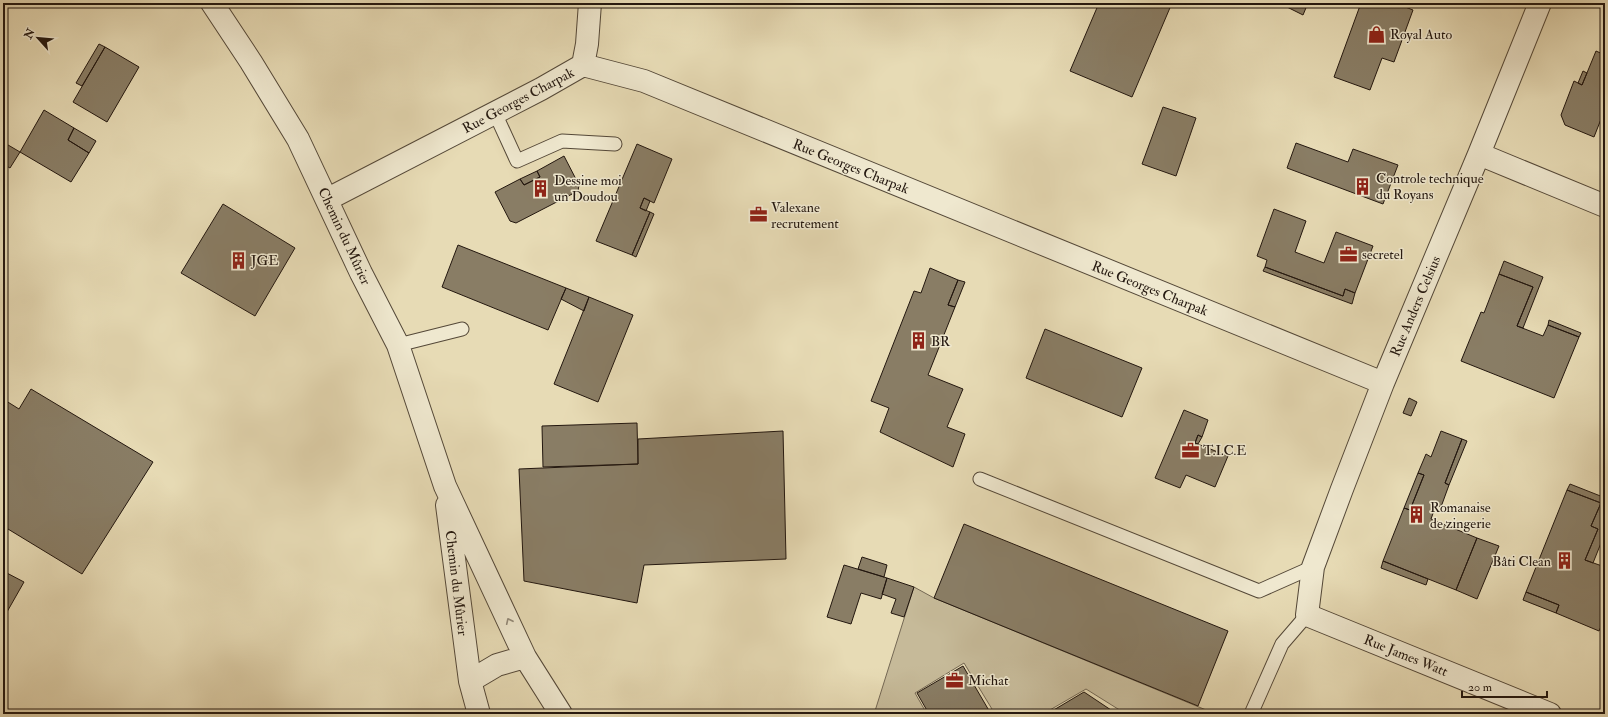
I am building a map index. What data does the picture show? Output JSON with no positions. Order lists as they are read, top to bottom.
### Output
{
  "streets": {
    "street": [
      "Rue Georges Charpak",
      "Chemin du Mûrier",
      "Rue Anders Celsius",
      "Rue James Watt"
    ]
  },
  "crossings": [
    ["Rue Georges Charpak", "Chemin du Mûrier"],
    ["Rue Georges Charpak", "Rue Anders Celsius"],
    ["Rue Anders Celsius", "Rue James Watt"]
  ],
  "places": {
    "shop": ["Royal Auto"],
    "building": [
      "Controle technique du Royans",
      "Dessine moi un Doudou",
      "JGE",
      "BR",
      "Romanaise de zingerie",
      "Bâti Clean"
    ],
    "office": [
      "Valexane recrutement",
      "secretel",
      "T.I.C.E",
      "Michat"
    ]
  },
  "scale_bar": "20 m",
  "north": "top left"
}
